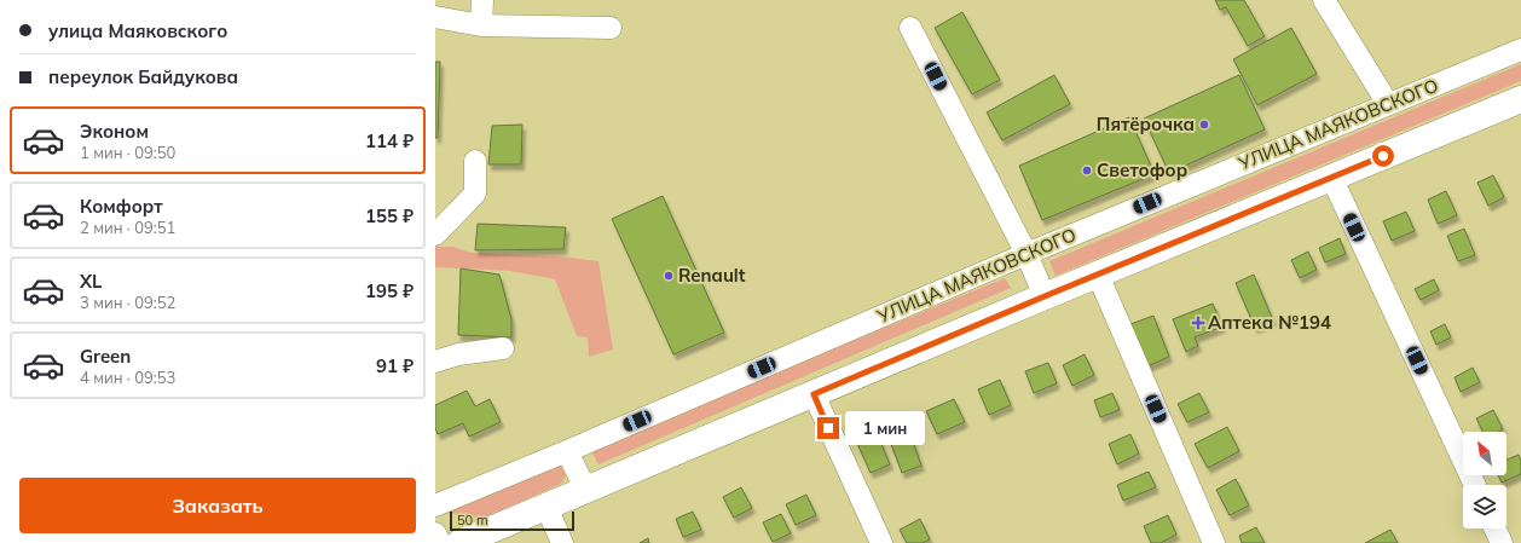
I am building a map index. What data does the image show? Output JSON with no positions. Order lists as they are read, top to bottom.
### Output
{
  "streets": {
    "street": ["УЛИЦА МАЯКОВСКОГО"]
  },
  "places": {
    "other": ["Пятёрочка", "Светофор", "Renault"],
    "health": ["Аптека №194"]
  },
  "scale_bar": "50 m",
  "north": "top left",
  "page": {
    "banner": ["улица Маяковского", "переулок Байдукова"],
    "list": [
      {
        "name": "Эконом",
        "note": "1 мин · 09:50",
        "value": "114 ₽"
      },
      {
        "name": "Комфорт",
        "note": "2 мин · 09:51",
        "value": "155 ₽"
      },
      {
        "name": "XL",
        "note": "3 мин · 09:52",
        "value": "195 ₽"
      },
      {
        "name": "Green",
        "note": "4 мин · 09:53",
        "value": "91 ₽"
      }
    ],
    "bubble": "1 мин",
    "buttons": "Заказать",
    "scale": "50 m"
  }
}
